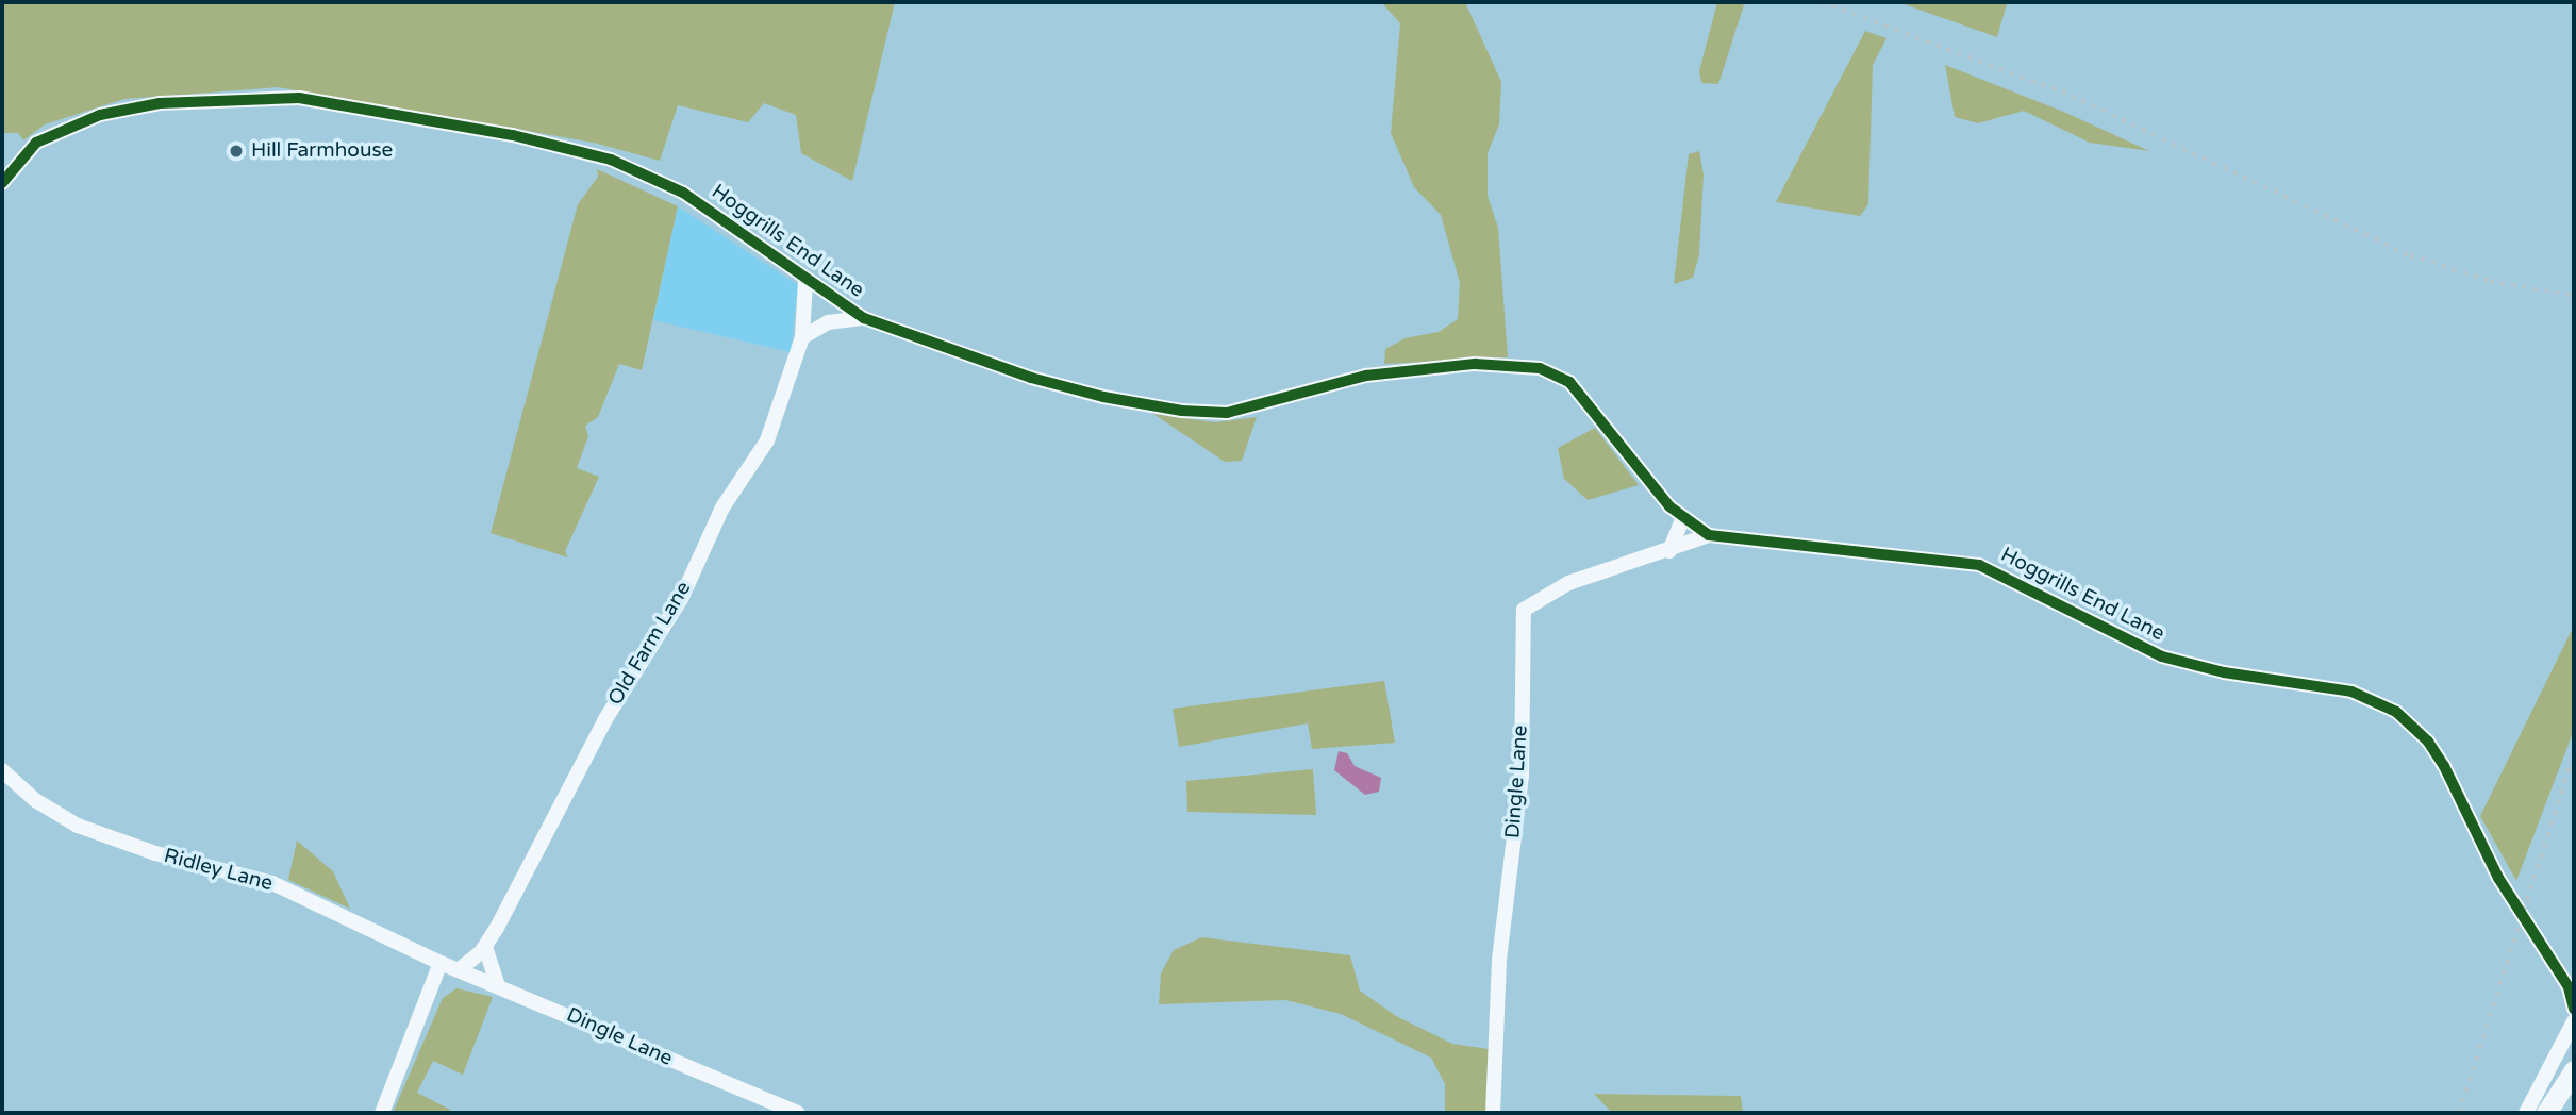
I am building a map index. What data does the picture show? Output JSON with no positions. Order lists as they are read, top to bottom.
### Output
{
  "streets": {
    "street": [
      "Hoggrills End Lane",
      "Old Farm Lane",
      "Dingle Lane",
      "Ridley Lane"
    ]
  },
  "crossings": [
    ["Hoggrills End Lane", "Old Farm Lane"],
    ["Hoggrills End Lane", "Dingle Lane"],
    ["Old Farm Lane", "Dingle Lane"],
    ["Dingle Lane", "Ridley Lane"]
  ],
  "places": ["Hill Farmhouse"]
}
